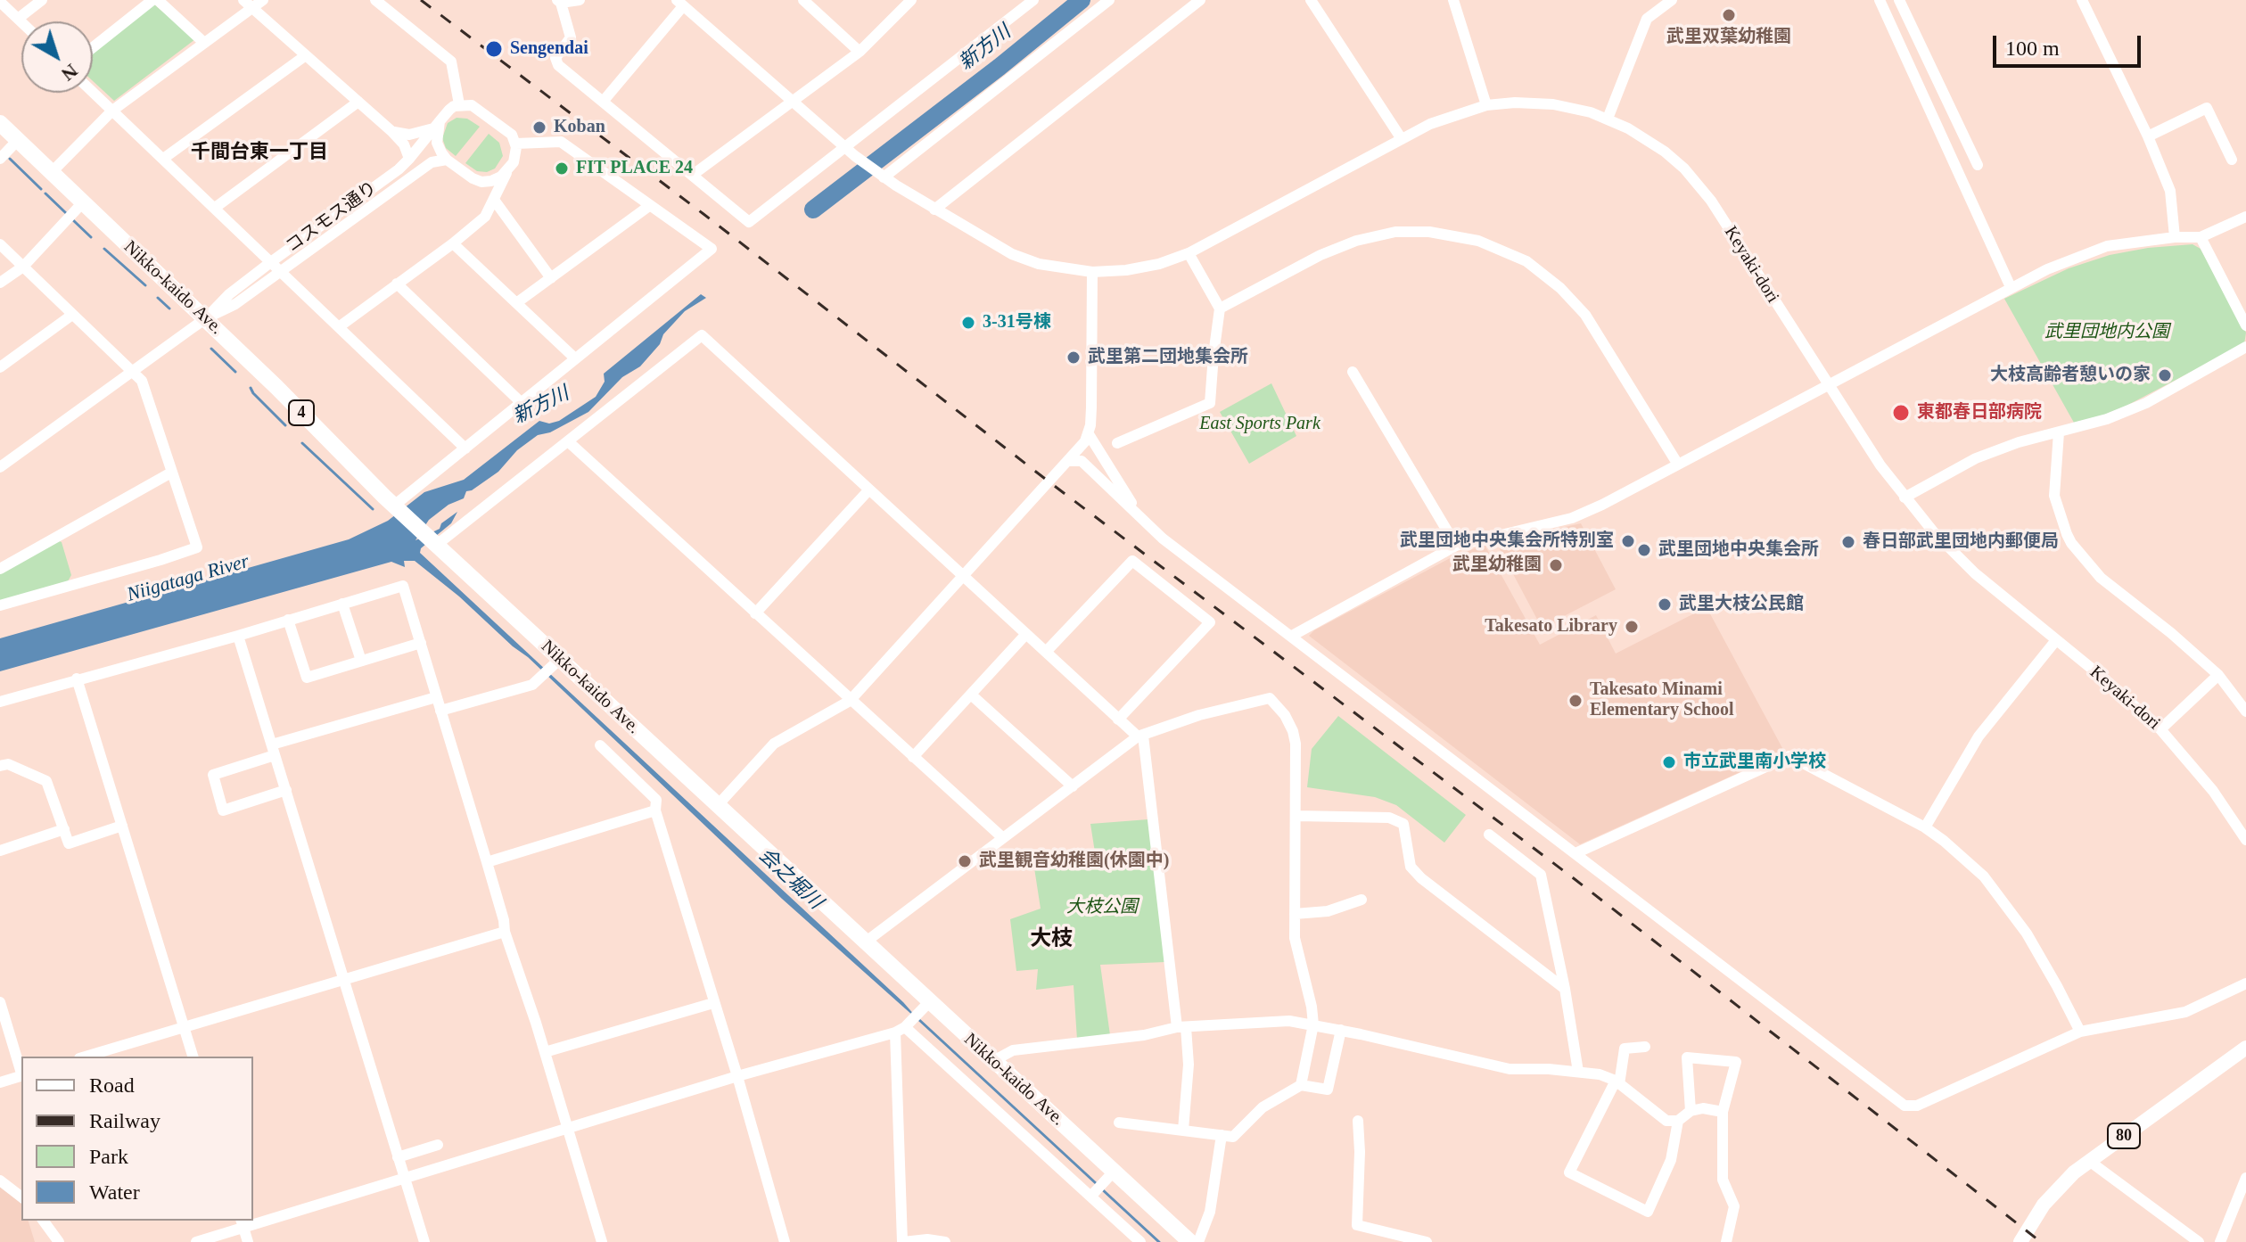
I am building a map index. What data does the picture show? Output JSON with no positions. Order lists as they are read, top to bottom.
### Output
{
  "streets": {
    "highway": ["Nikko-kaido Ave.", "4"],
    "main road": ["80"],
    "street": ["コスモス通り", "Keyaki-dori"]
  },
  "crossings": [
    ["コスモス通り", "Nikko-kaido Ave."]
  ],
  "districts": ["千間台東一丁目", "大枝"],
  "water": ["新方川", "Niigataga River", "会之堀川"],
  "parks": ["武里団地内公園", "East Sports Park", "大枝公園"],
  "places": [
    "武里双葉幼稚園",
    "Sengendai",
    "Koban",
    "FIT PLACE 24",
    "3-31号棟",
    "武里第二団地集会所",
    "大枝高齢者憩いの家",
    "東都春日部病院",
    "武里団地中央集会所特別室",
    "春日部武里団地内郵便局",
    "武里団地中央集会所",
    "武里幼稚園",
    "武里大枝公民館",
    "Takesato Library",
    "Takesato Minami Elementary School",
    "市立武里南小学校",
    "武里観音幼稚園(休園中)"
  ],
  "legend": [
    "Road",
    "Railway",
    "Park",
    "Water"
  ],
  "scale_bar": "100 m",
  "north": "bottom right"
}
